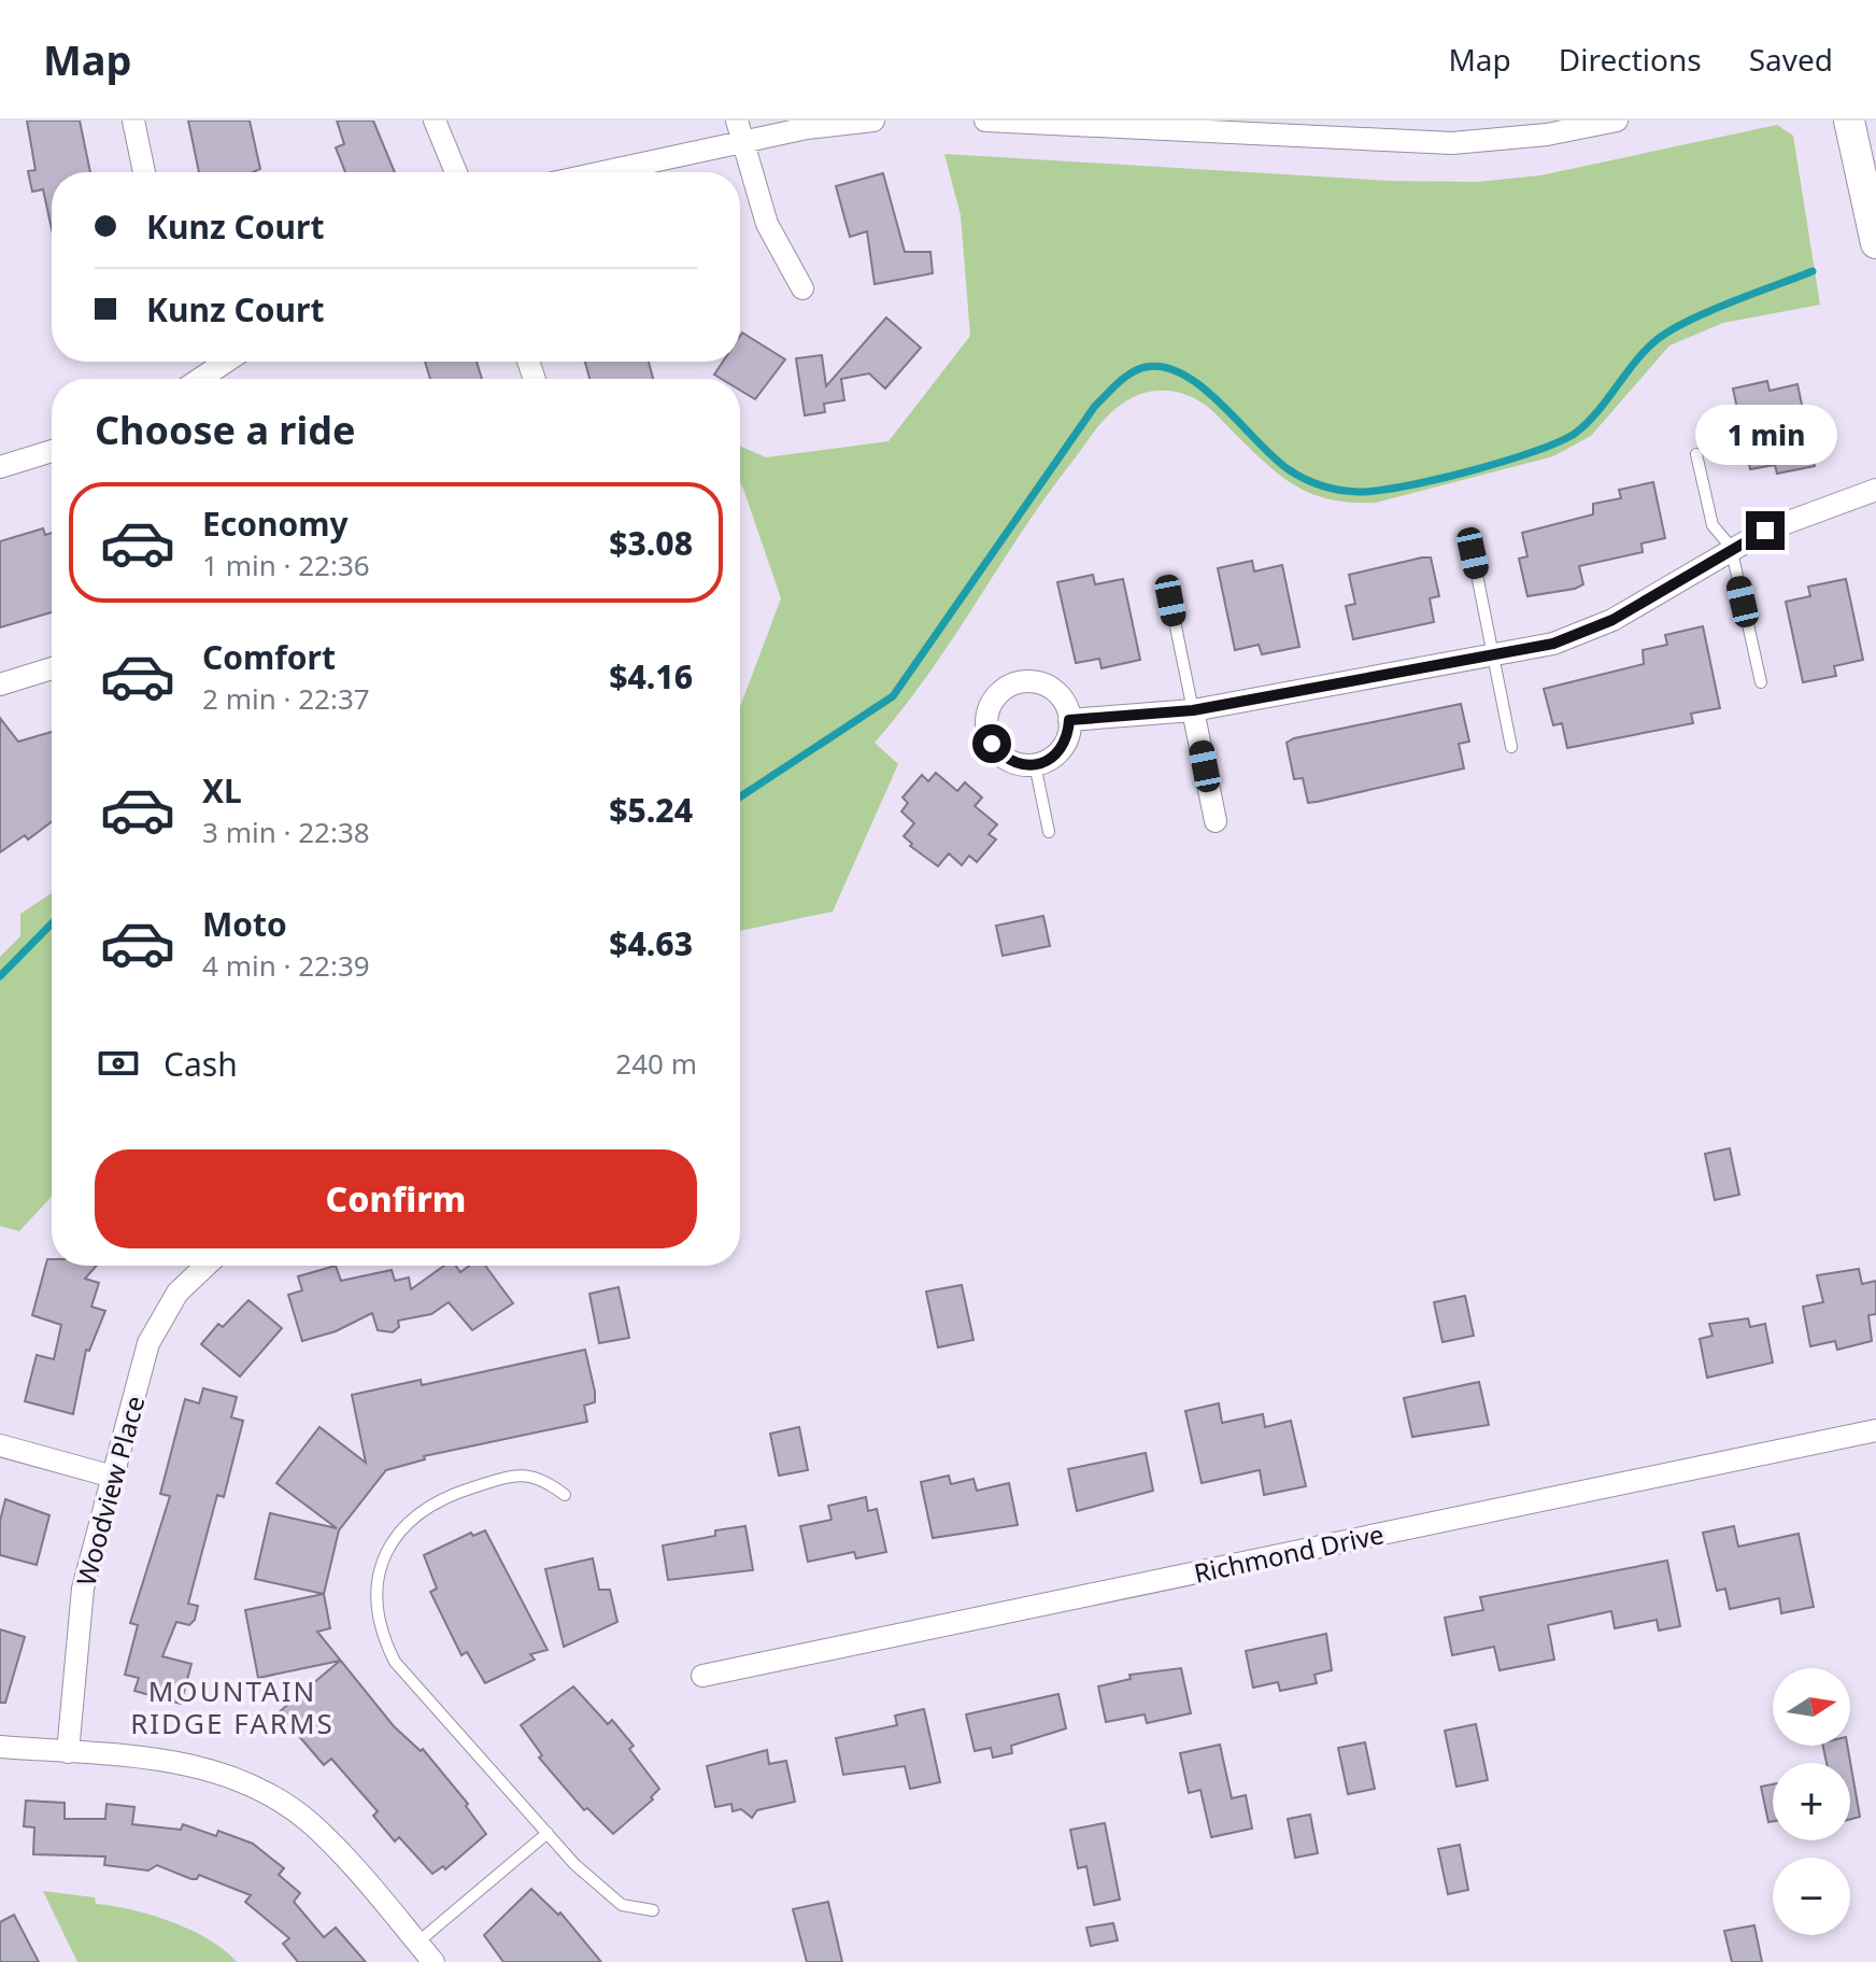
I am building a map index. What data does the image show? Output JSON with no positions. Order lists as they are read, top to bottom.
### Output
{
  "streets": {
    "street": ["Woodview Place", "Richmond Drive"]
  },
  "districts": ["MOUNTAIN RIDGE FARMS"],
  "north": "right",
  "page": {
    "header": "Map",
    "nav": ["Map", "Directions", "Saved"],
    "banner": ["Kunz Court", "Kunz Court"],
    "heading": "Choose a ride",
    "bubble": "1 min",
    "list": [
      {
        "name": "Economy",
        "note": "1 min · 22:36",
        "value": "$3.08"
      },
      {
        "name": "Comfort",
        "note": "2 min · 22:37",
        "value": "$4.16"
      },
      {
        "name": "XL",
        "note": "3 min · 22:38",
        "value": "$5.24"
      },
      {
        "name": "Moto",
        "note": "4 min · 22:39",
        "value": "$4.63"
      }
    ],
    "pay": ["Cash", "240 m"],
    "buttons": "Confirm",
    "map_buttons": ["+", "−"]
  }
}
